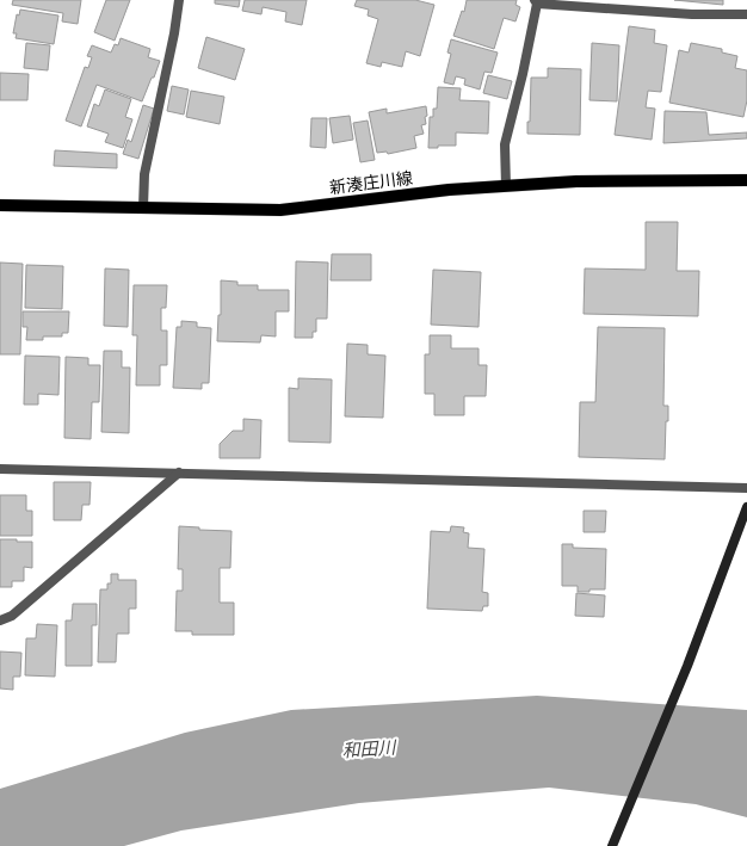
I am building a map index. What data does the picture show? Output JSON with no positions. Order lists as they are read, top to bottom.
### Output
{
  "streets": {
    "main road": ["新湊庄川線"]
  },
  "water": ["和田川"]
}
